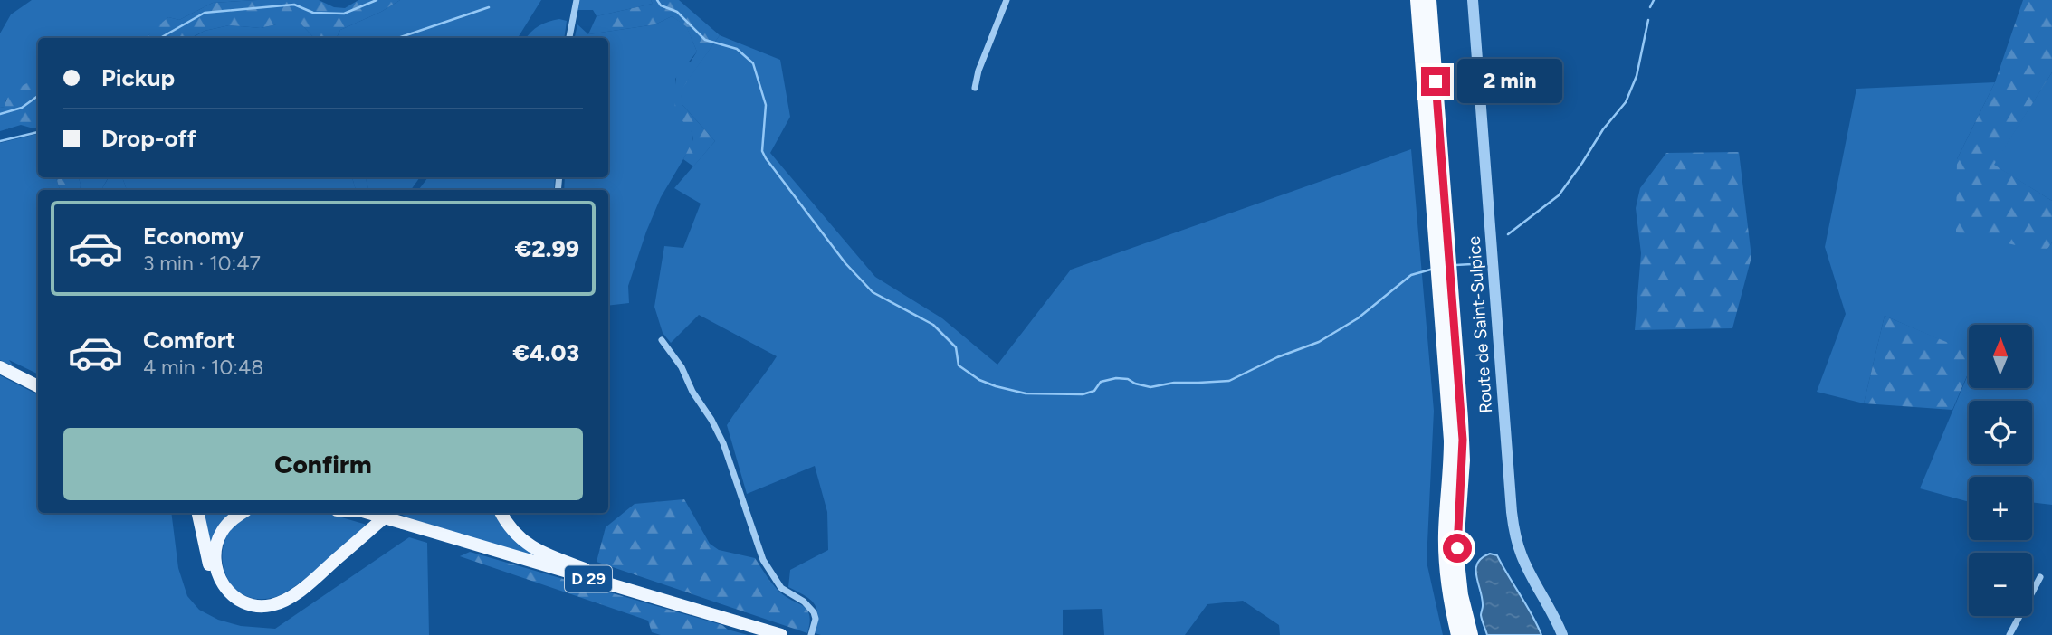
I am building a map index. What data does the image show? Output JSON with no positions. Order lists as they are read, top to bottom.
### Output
{
  "streets": {
    "main road": ["D 29"],
    "street": ["Route de Saint-Sulpice"]
  },
  "north": "top",
  "page": {
    "banner": ["Pickup", "Drop-off"],
    "bubble": "2 min",
    "list": [
      {
        "name": "Economy",
        "note": "3 min · 10:47",
        "value": "€2.99"
      },
      {
        "name": "Comfort",
        "note": "4 min · 10:48",
        "value": "€4.03"
      }
    ],
    "map_buttons": ["+", "−"],
    "buttons": "Confirm"
  }
}
